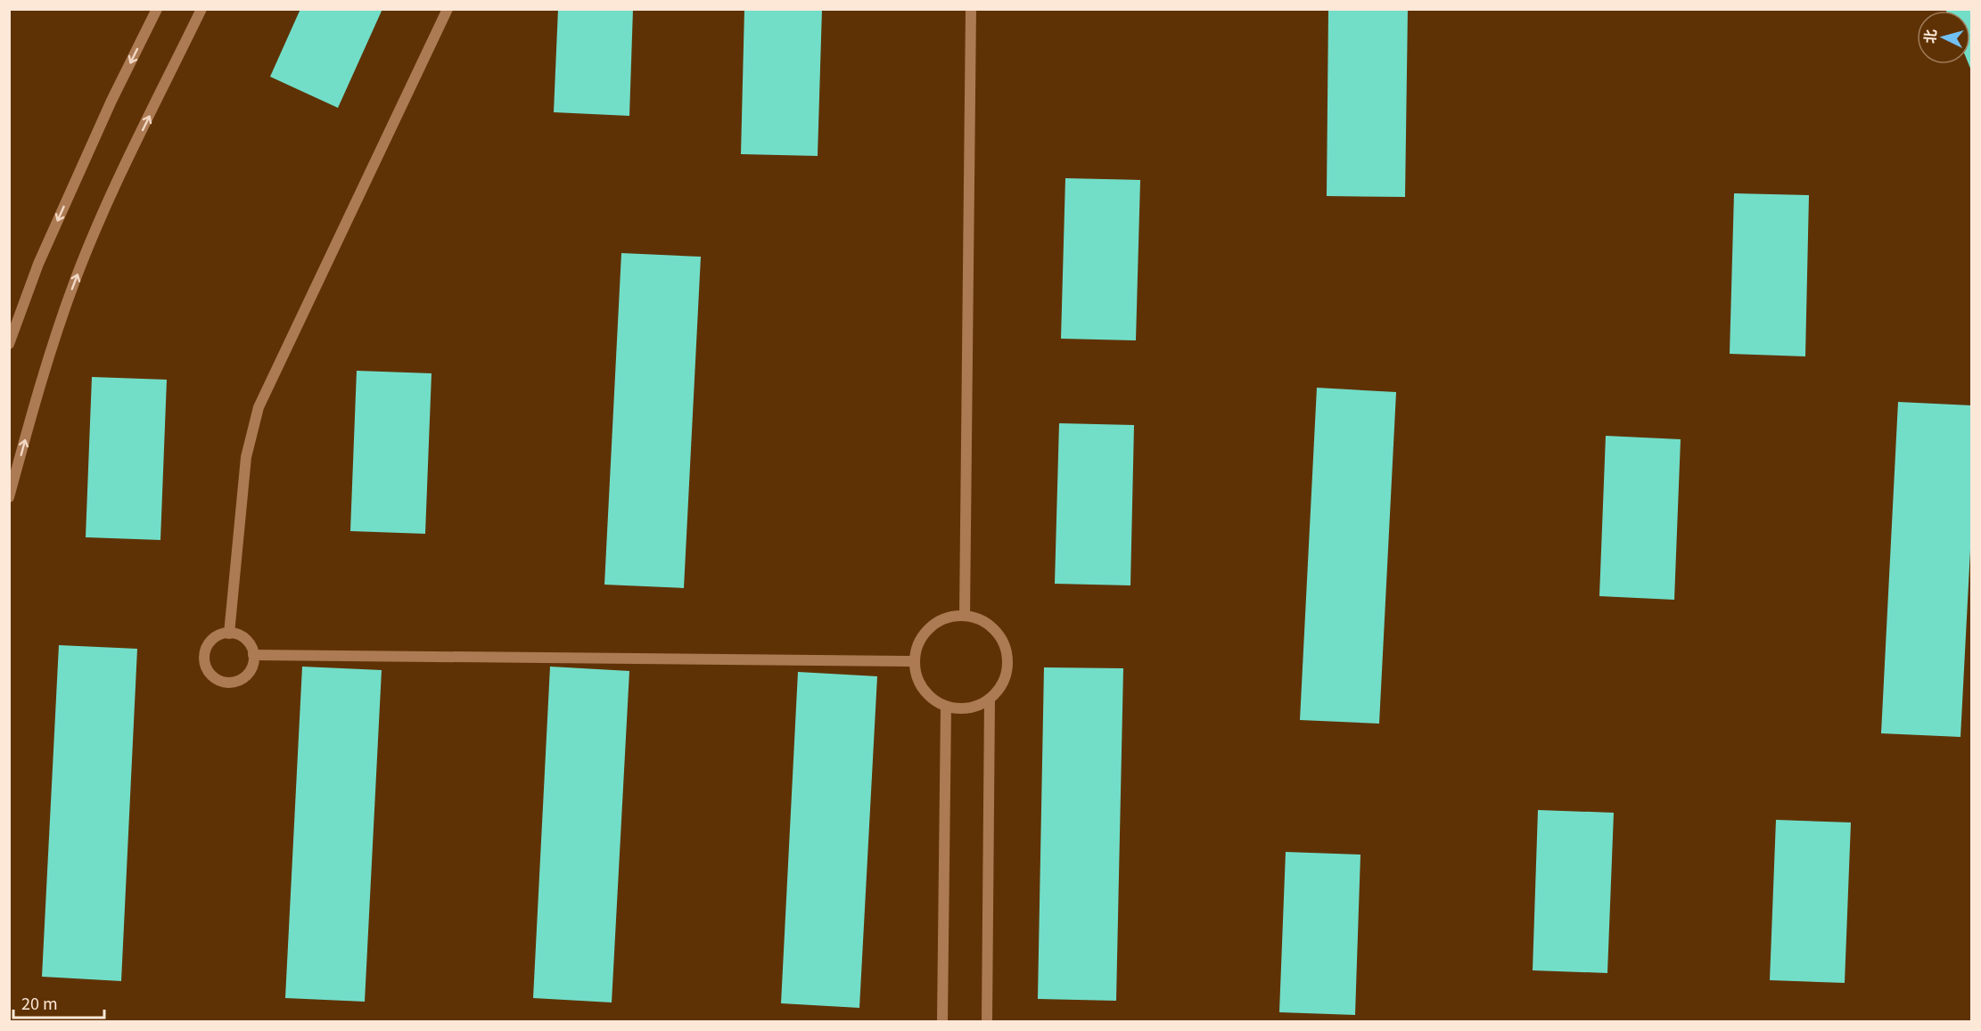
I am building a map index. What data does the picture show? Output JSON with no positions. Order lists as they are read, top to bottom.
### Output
{
  "scale_bar": "20 m",
  "north": "left"
}
